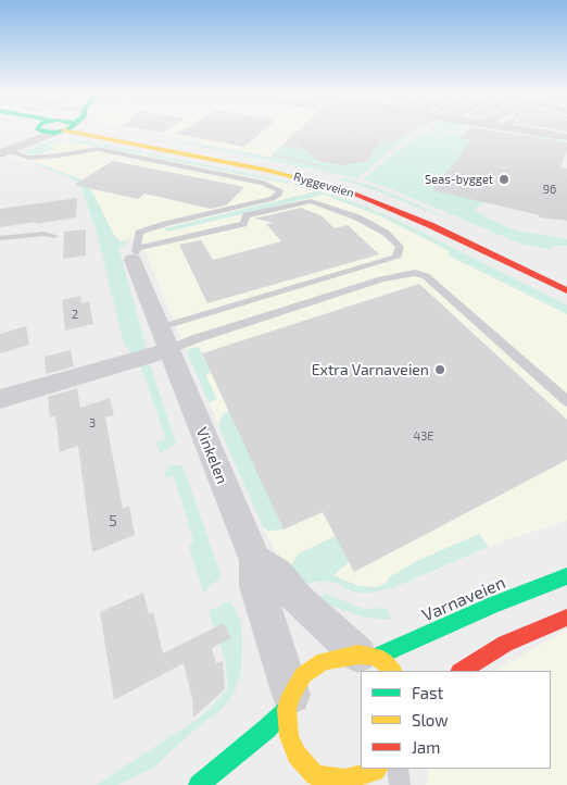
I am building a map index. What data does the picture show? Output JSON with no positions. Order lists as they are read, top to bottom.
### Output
{
  "streets": {
    "main road": ["Ryggeveien", "Varnaveien"],
    "street": ["Vinkelen"]
  },
  "crossings": [
    ["Vinkelen", "Varnaveien"]
  ],
  "places": ["Seas-bygget", "Extra Varnaveien"],
  "house_numbers": [
    "96",
    "2",
    "3",
    "43E",
    "5"
  ],
  "legend": ["Fast", "Slow", "Jam"]
}
